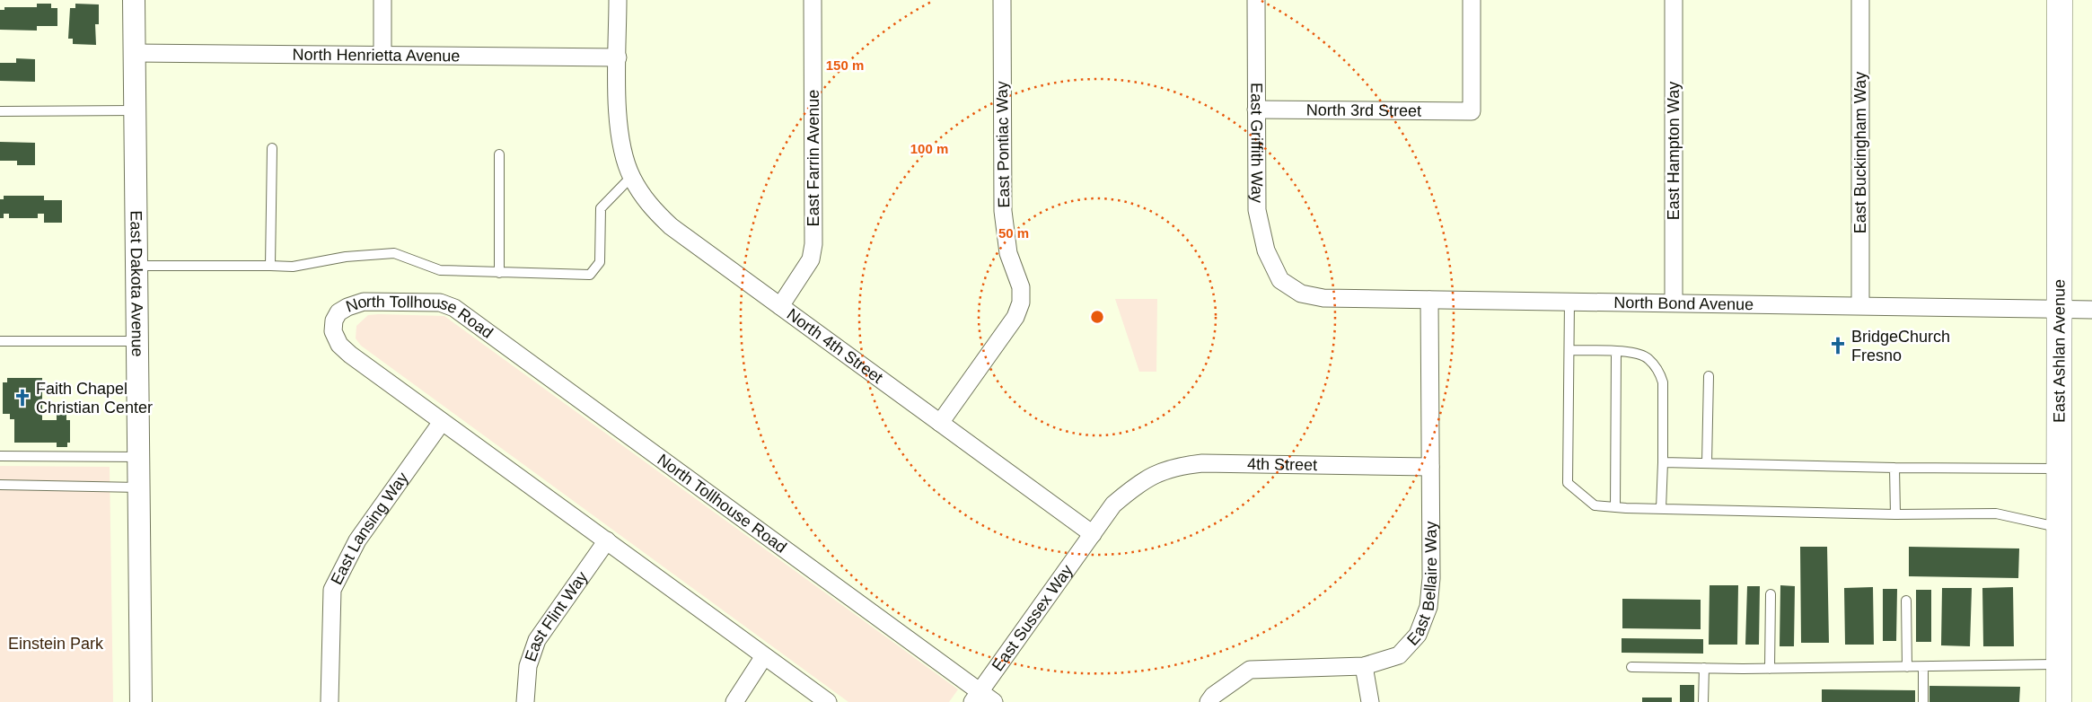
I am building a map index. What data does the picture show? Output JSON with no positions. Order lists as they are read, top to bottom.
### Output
{
  "streets": {
    "main road": ["East Ashlan Avenue"],
    "street": [
      "North Henrietta Avenue",
      "North 3rd Street",
      "East Griffith Way",
      "East Pontiac Way",
      "East Hampton Way",
      "East Buckingham Way",
      "East Farrin Avenue",
      "East Dakota Avenue",
      "North Bond Avenue",
      "North Tollhouse Road",
      "North 4th Street",
      "4th Street",
      "East Lansing Way",
      "East Bellaire Way",
      "East Sussex Way",
      "East Flint Way"
    ]
  },
  "crossings": [
    ["North Henrietta Avenue", "East Dakota Avenue"],
    ["North Henrietta Avenue", "North 4th Street"],
    ["North 3rd Street", "East Griffith Way"],
    ["East Griffith Way", "North Bond Avenue"],
    ["East Pontiac Way", "North 4th Street"],
    ["East Hampton Way", "North Bond Avenue"],
    ["East Buckingham Way", "North Bond Avenue"],
    ["East Farrin Avenue", "North 4th Street"],
    ["North Bond Avenue", "East Ashlan Avenue"],
    ["North Bond Avenue", "East Bellaire Way"],
    ["North Tollhouse Road", "East Lansing Way"],
    ["North Tollhouse Road", "East Sussex Way"],
    ["North Tollhouse Road", "East Flint Way"],
    ["North 4th Street", "4th Street"],
    ["North 4th Street", "East Sussex Way"],
    ["4th Street", "East Bellaire Way"],
    ["4th Street", "East Sussex Way"]
  ],
  "parks": ["Einstein Park"],
  "places": {
    "church": ["BridgeChurch Fresno", "Faith Chapel Christian Center"]
  },
  "rings": ["150 m", "100 m", "50 m"]
}
